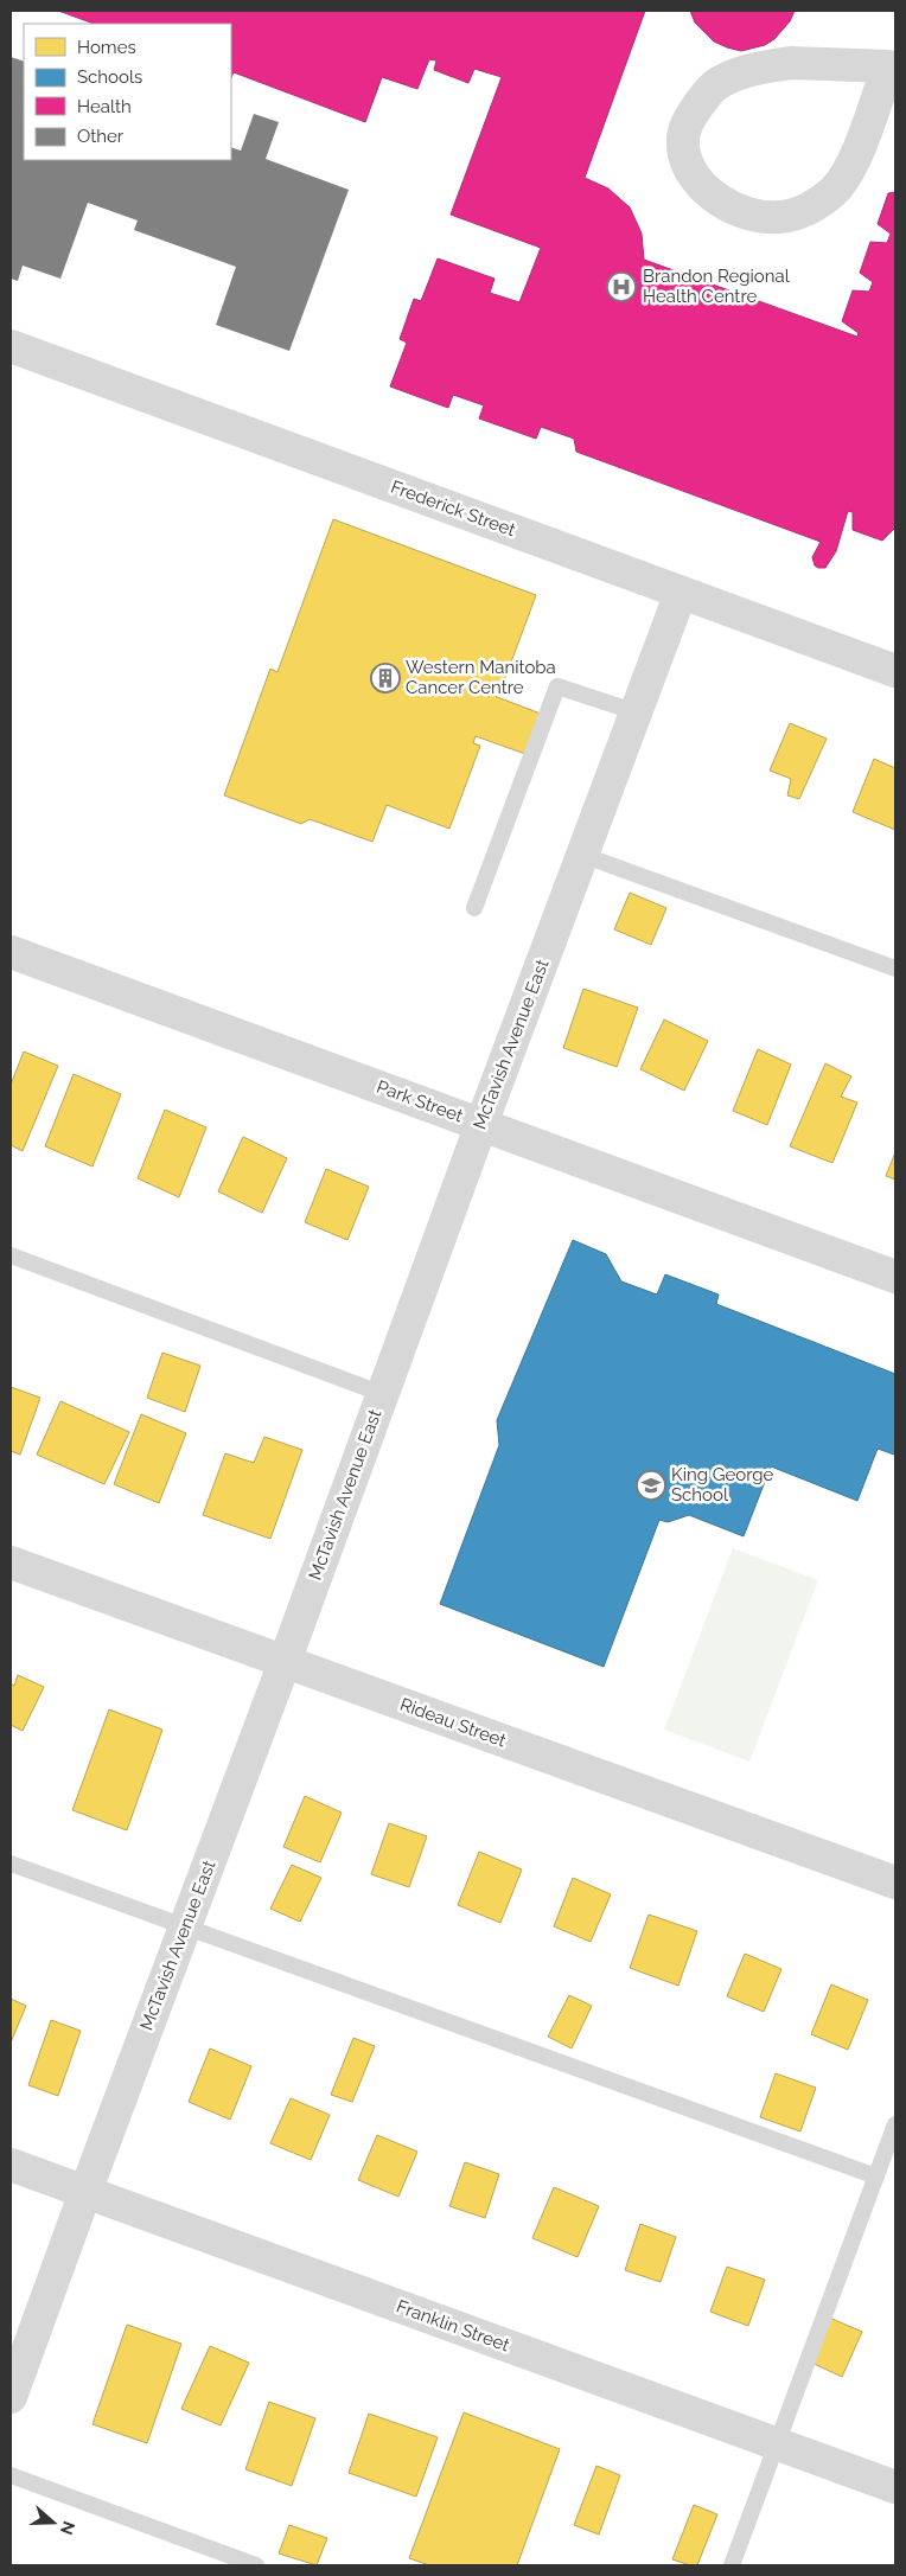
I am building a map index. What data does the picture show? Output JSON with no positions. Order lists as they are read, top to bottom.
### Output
{
  "streets": {
    "street": [
      "Frederick Street",
      "McTavish Avenue East",
      "Park Street",
      "Rideau Street",
      "Franklin Street"
    ]
  },
  "crossings": [
    ["Frederick Street", "McTavish Avenue East"],
    ["McTavish Avenue East", "Park Street"],
    ["McTavish Avenue East", "Rideau Street"],
    ["McTavish Avenue East", "Franklin Street"]
  ],
  "places": {
    "hospital": ["Brandon Regional Health Centre"],
    "building": ["Western Manitoba Cancer Centre"],
    "school or university": ["King George School"]
  },
  "legend": [
    "Homes",
    "Schools",
    "Health",
    "Other"
  ],
  "north": "right"
}
